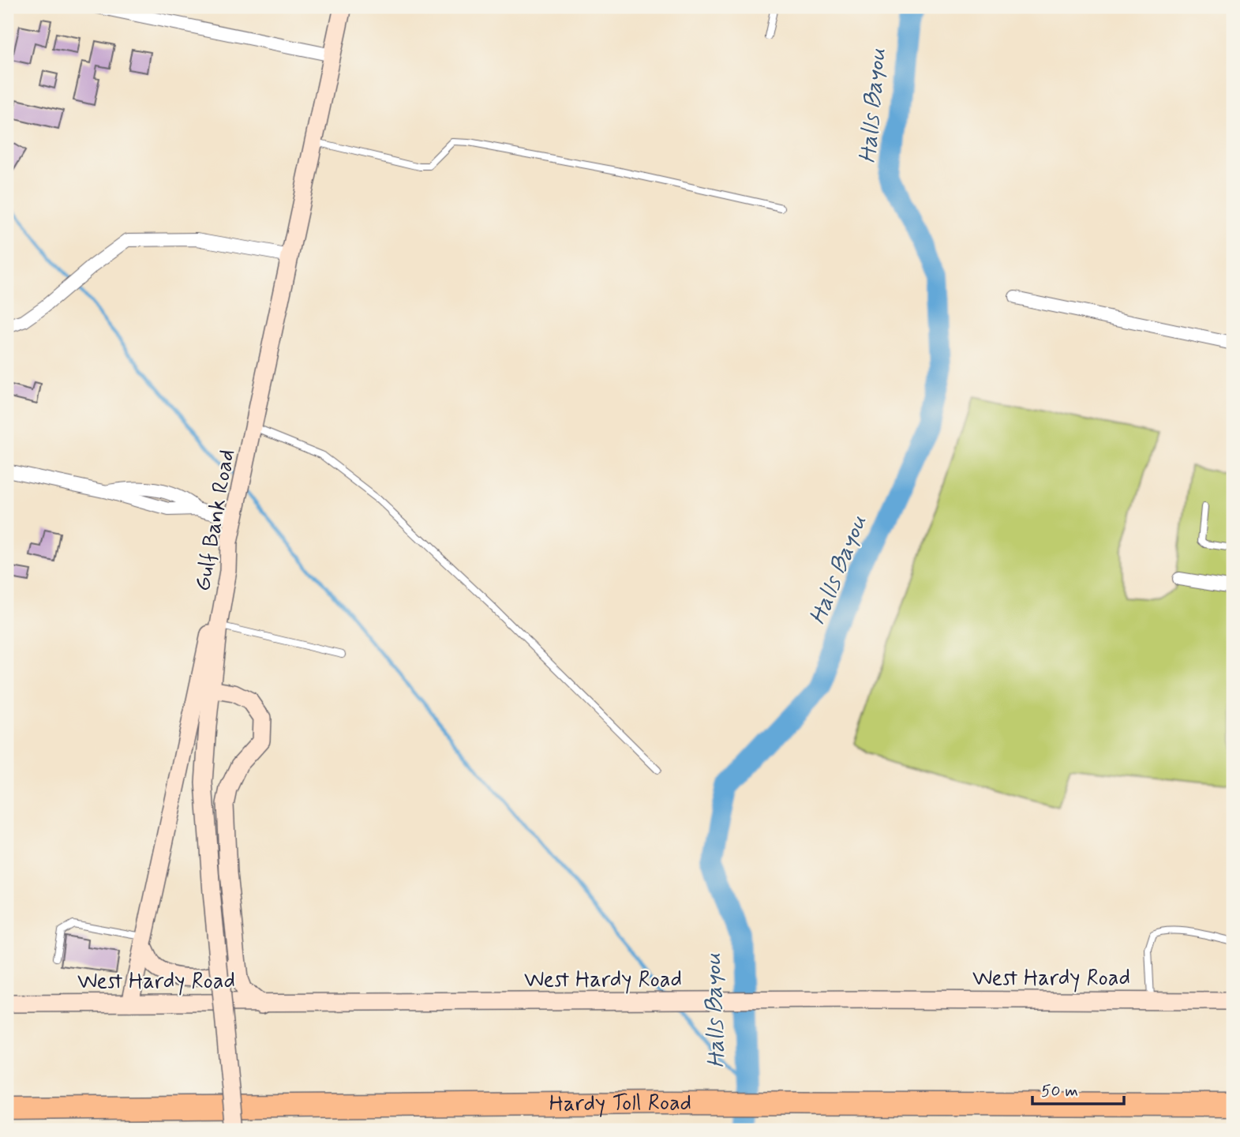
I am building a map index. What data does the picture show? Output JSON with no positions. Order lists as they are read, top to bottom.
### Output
{
  "streets": {
    "highway": ["Hardy Toll Road"],
    "main road": ["Gulf Bank Road", "West Hardy Road"]
  },
  "water": ["Halls Bayou"],
  "scale_bar": "50 m"
}
